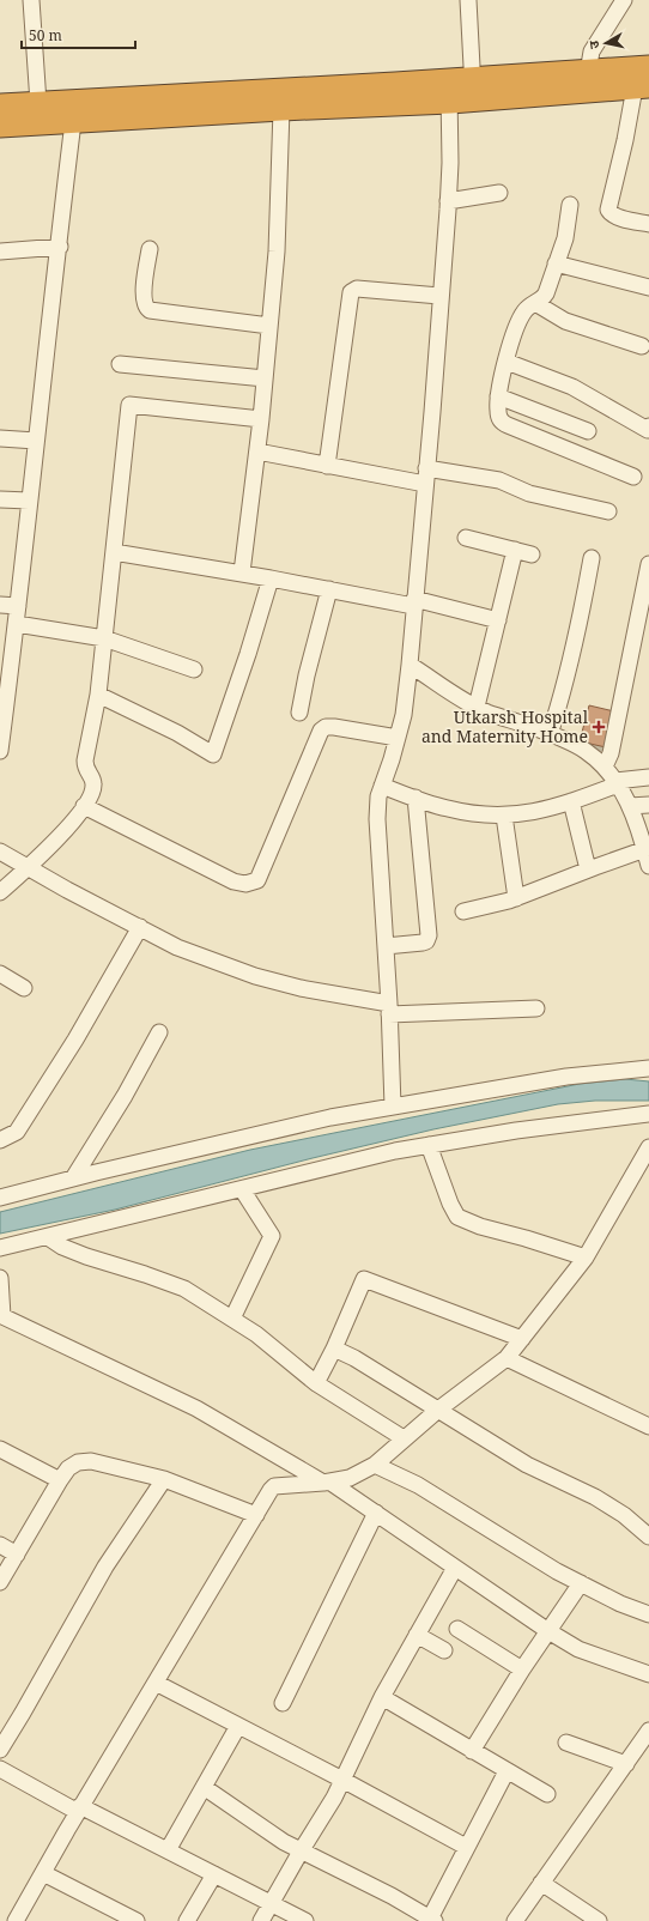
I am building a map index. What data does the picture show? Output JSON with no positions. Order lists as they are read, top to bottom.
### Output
{
  "places": {
    "health": ["Utkarsh Hospital and Maternity Home"]
  },
  "scale_bar": "50 m",
  "north": "left"
}
